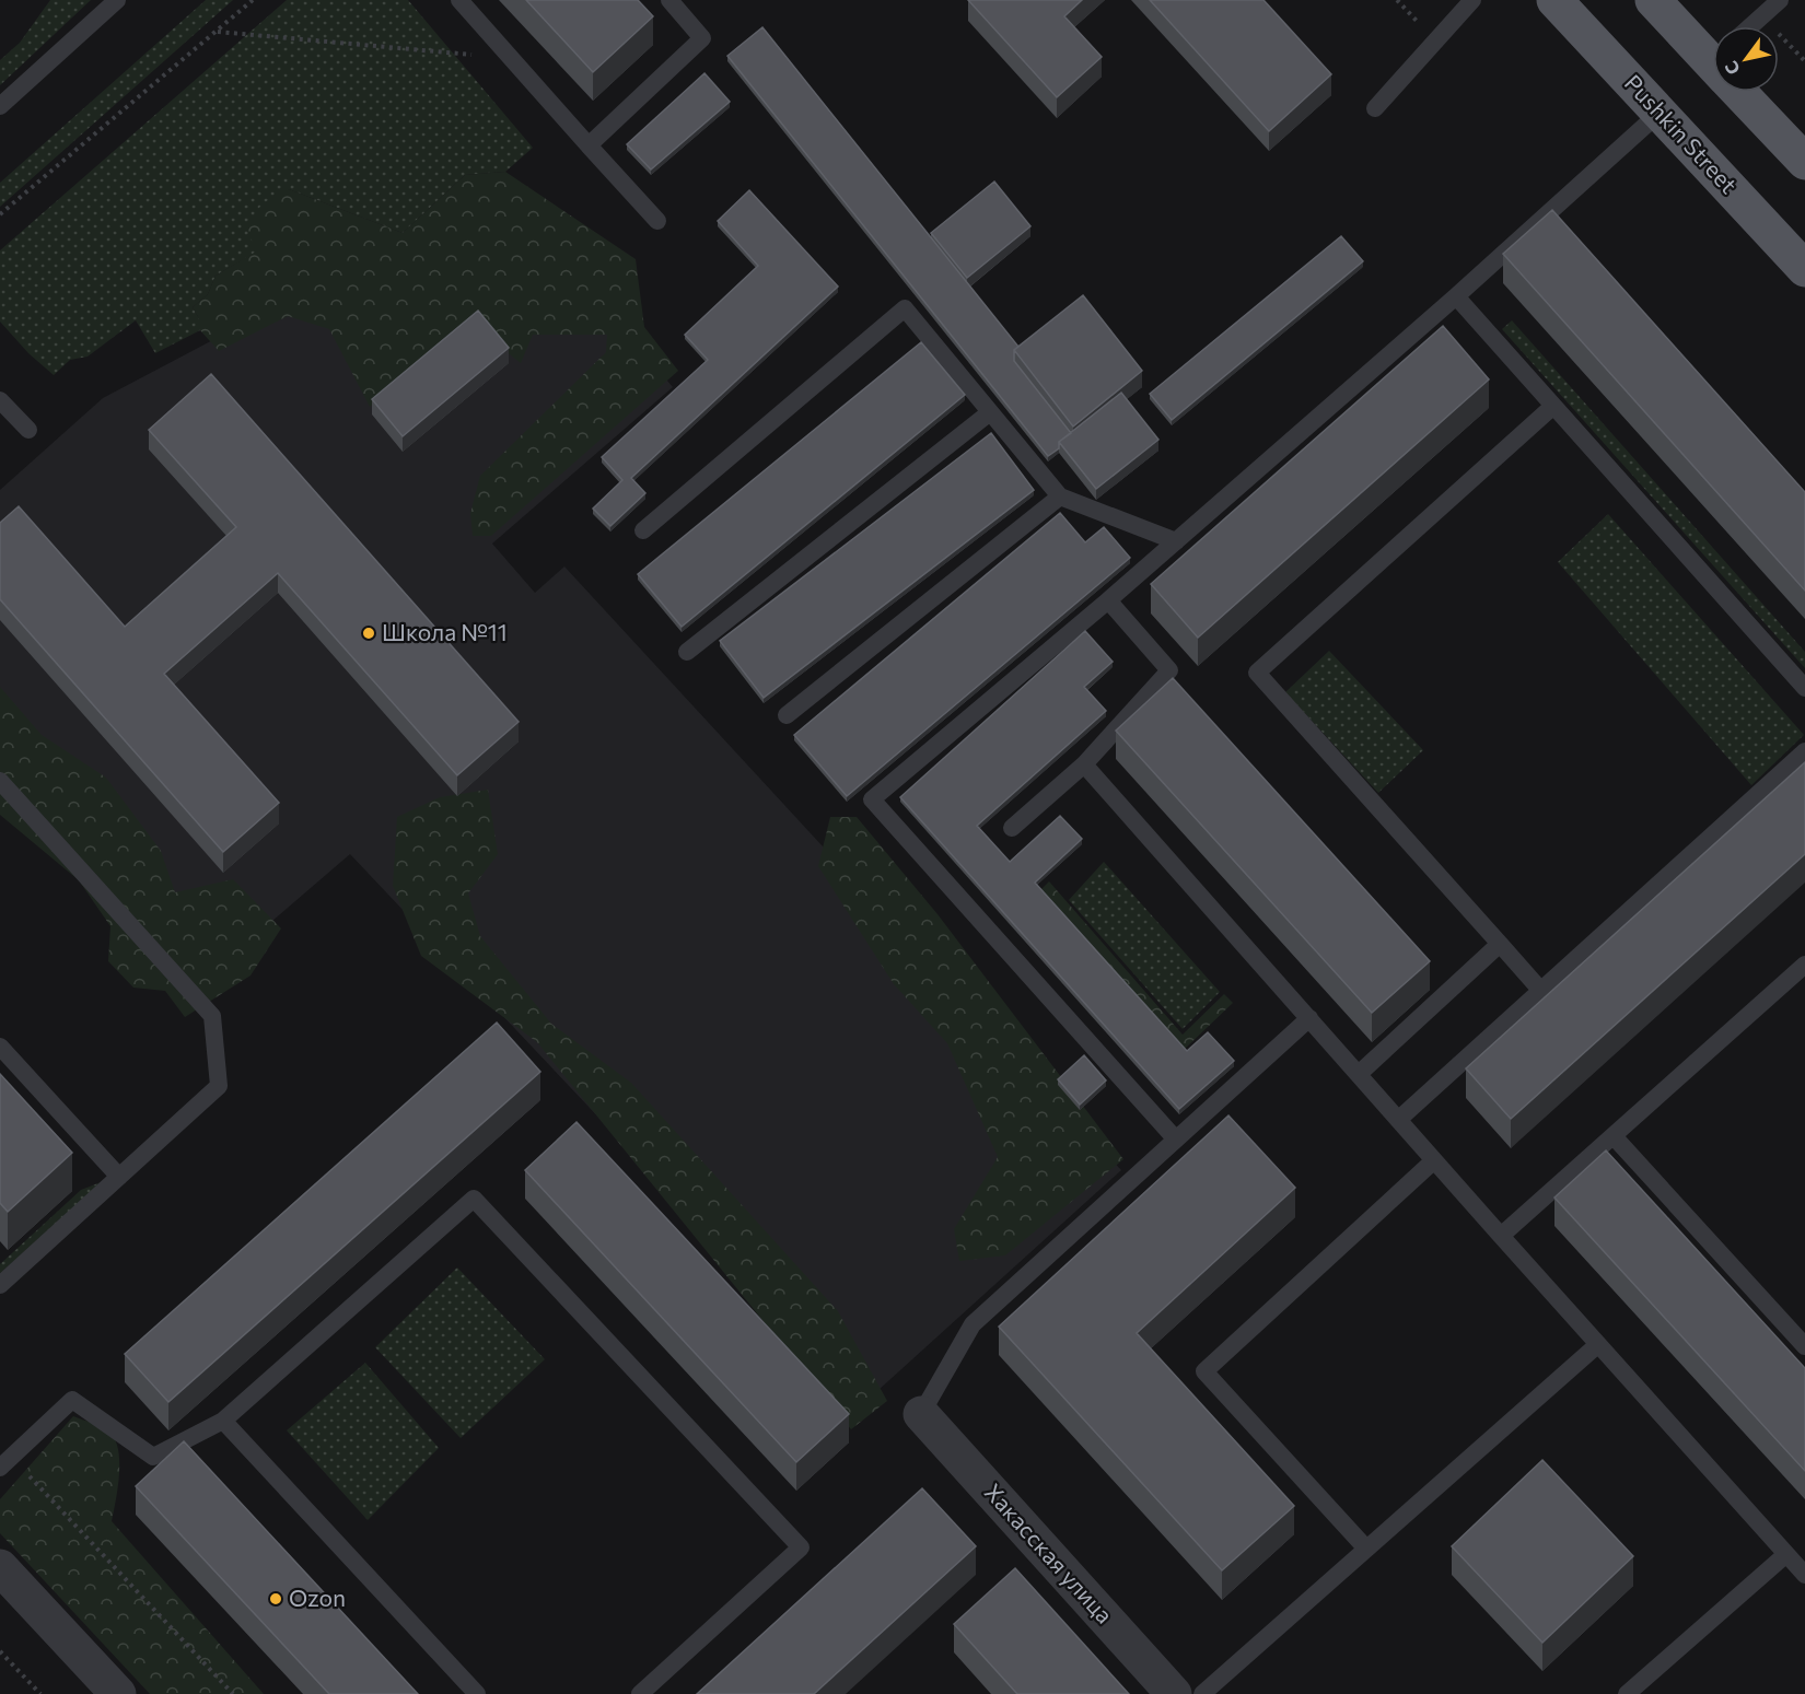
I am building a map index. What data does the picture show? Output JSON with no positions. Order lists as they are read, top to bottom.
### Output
{
  "streets": {
    "main road": ["Pushkin Street"],
    "street": ["Хакасская улица"]
  },
  "places": ["Школа №11", "Ozon"],
  "north": "bottom left"
}
